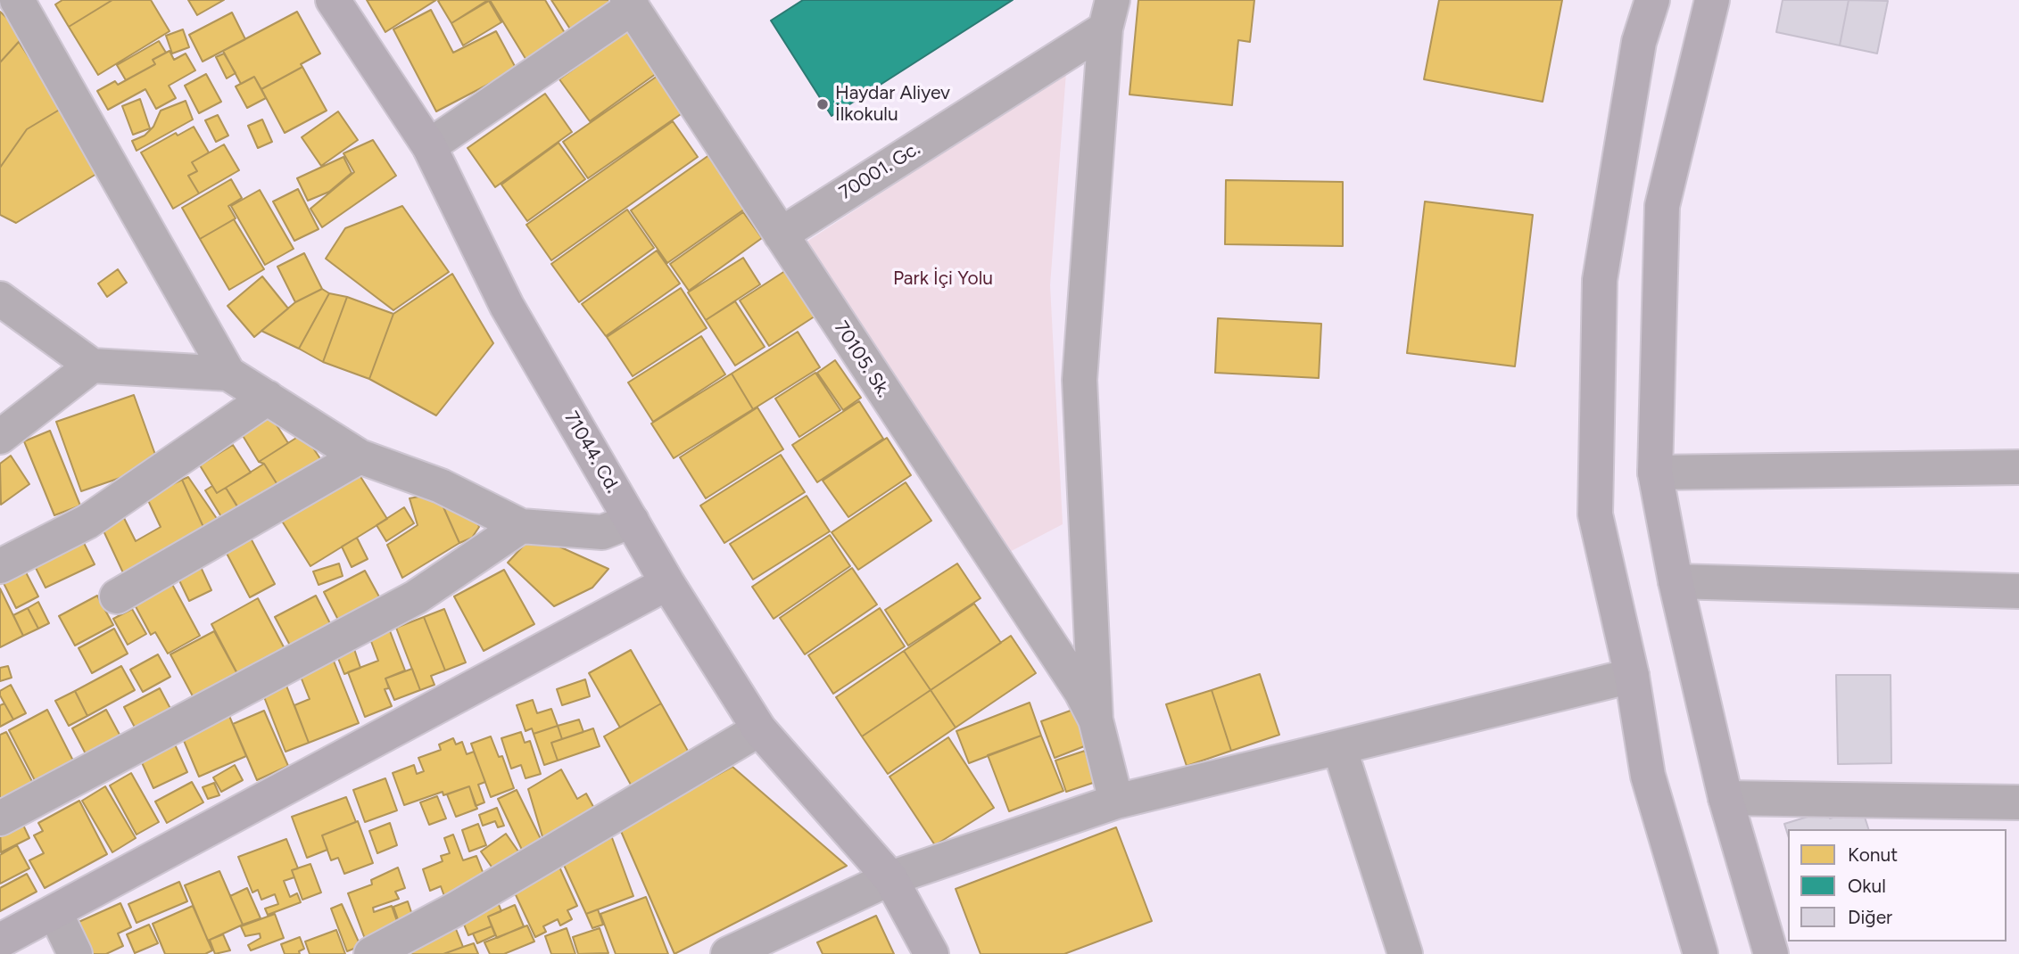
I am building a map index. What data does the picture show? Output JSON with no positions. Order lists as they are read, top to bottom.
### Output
{
  "streets": {
    "main road": ["71044. Cd."],
    "street": ["70001. Gc.", "70105. Sk."]
  },
  "crossings": [
    ["70001. Gc.", "70105. Sk."]
  ],
  "parks": ["Park İçi Yolu"],
  "places": ["Haydar Aliyev İlkokulu"],
  "legend": ["Konut", "Okul", "Diğer"]
}
